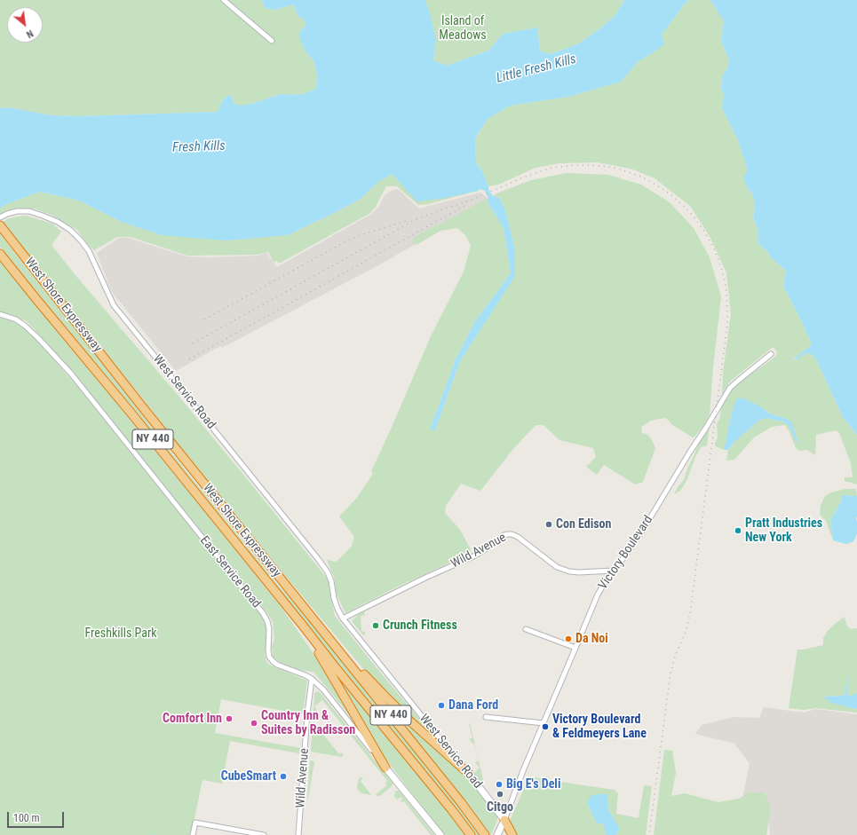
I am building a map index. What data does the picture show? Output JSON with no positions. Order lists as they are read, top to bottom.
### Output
{
  "streets": {
    "highway": ["West Shore Expressway", "NY 440"],
    "main road": ["West Service Road", "Victory Boulevard", "East Service Road"],
    "street": ["Wild Avenue"]
  },
  "crossings": [
    ["West Service Road", "Wild Avenue"],
    ["West Service Road", "Victory Boulevard"],
    ["Wild Avenue", "Victory Boulevard"],
    ["Wild Avenue", "East Service Road"]
  ],
  "water": ["Little Fresh Kills", "Fresh Kills"],
  "parks": ["Island of Meadows", "Freshkills Park"],
  "places": [
    "Con Edison",
    "Pratt Industries New York",
    "Crunch Fitness",
    "Da Noi",
    "Dana Ford",
    "Comfort Inn",
    "Country Inn & Suites by Radisson",
    "Victory Boulevard & Feldmeyers Lane",
    "CubeSmart",
    "Big E's Deli",
    "Citgo"
  ],
  "scale_bar": "100 m",
  "north": "bottom right"
}
